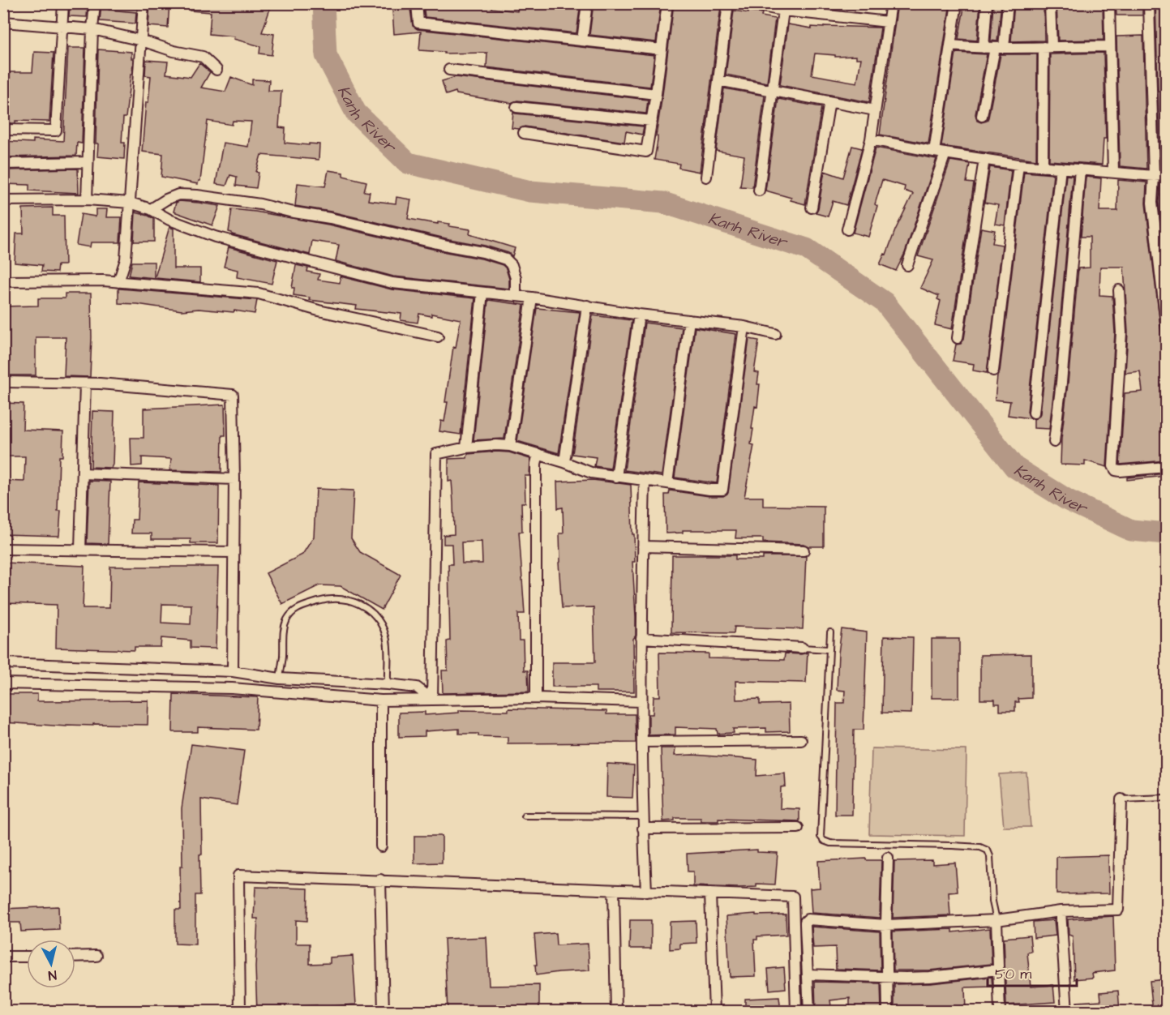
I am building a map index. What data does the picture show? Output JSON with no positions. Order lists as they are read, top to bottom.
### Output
{
  "water": ["Kanh River"],
  "scale_bar": "50 m",
  "north": "bottom"
}
